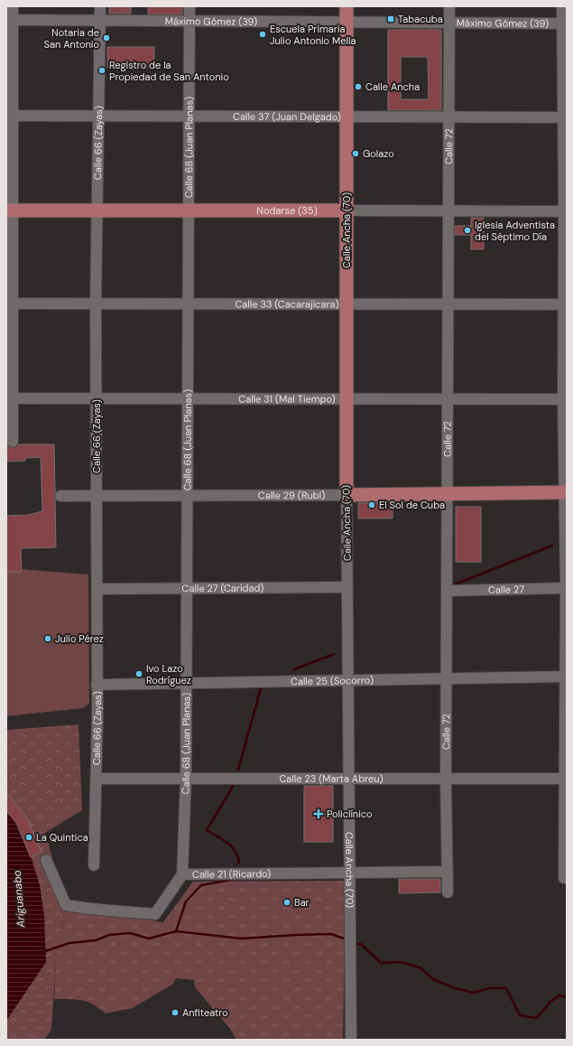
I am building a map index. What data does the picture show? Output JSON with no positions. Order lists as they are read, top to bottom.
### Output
{
  "streets": {
    "main road": ["Nodarse (35)", "Calle Ancha (70)", "Calle 29 (Rubí)"],
    "street": [
      "Máximo Gómez (39)",
      "Calle 37 (Juan Delgado)",
      "Calle 66 (Zayas)",
      "Calle 72",
      "Calle 68 (Juan Planas)",
      "Calle 33 (Cacarajícara)",
      "Calle 31 (Mal Tiempo)",
      "Calle 27 (Caridad)",
      "Calle 27",
      "Calle 25 (Socorro)",
      "Calle 23 (Marta Abreu)",
      "Calle 21 (Ricardo)"
    ]
  },
  "crossings": [
    ["Máximo Gómez (39)", "Calle 66 (Zayas)"],
    ["Máximo Gómez (39)", "Calle 72"],
    ["Máximo Gómez (39)", "Calle 68 (Juan Planas)"],
    ["Máximo Gómez (39)", "Calle Ancha (70)"],
    ["Calle 37 (Juan Delgado)", "Calle 66 (Zayas)"],
    ["Calle 37 (Juan Delgado)", "Calle 72"],
    ["Calle 37 (Juan Delgado)", "Calle 68 (Juan Planas)"],
    ["Calle 37 (Juan Delgado)", "Calle Ancha (70)"],
    ["Calle 66 (Zayas)", "Nodarse (35)"],
    ["Calle 66 (Zayas)", "Calle 33 (Cacarajícara)"],
    ["Calle 66 (Zayas)", "Calle 31 (Mal Tiempo)"],
    ["Calle 66 (Zayas)", "Calle 29 (Rubí)"],
    ["Calle 66 (Zayas)", "Calle 27 (Caridad)"],
    ["Calle 66 (Zayas)", "Calle 25 (Socorro)"],
    ["Calle 66 (Zayas)", "Calle 23 (Marta Abreu)"],
    ["Calle 72", "Nodarse (35)"],
    ["Calle 72", "Calle 33 (Cacarajícara)"],
    ["Calle 72", "Calle 31 (Mal Tiempo)"],
    ["Calle 72", "Calle 29 (Rubí)"],
    ["Calle 72", "Calle 27"],
    ["Calle 72", "Calle 25 (Socorro)"],
    ["Calle 72", "Calle 23 (Marta Abreu)"],
    ["Calle 72", "Calle 21 (Ricardo)"],
    ["Calle 68 (Juan Planas)", "Nodarse (35)"],
    ["Calle 68 (Juan Planas)", "Calle 33 (Cacarajícara)"],
    ["Calle 68 (Juan Planas)", "Calle 31 (Mal Tiempo)"],
    ["Calle 68 (Juan Planas)", "Calle 29 (Rubí)"],
    ["Calle 68 (Juan Planas)", "Calle 27 (Caridad)"],
    ["Calle 68 (Juan Planas)", "Calle 25 (Socorro)"],
    ["Calle 68 (Juan Planas)", "Calle 23 (Marta Abreu)"],
    ["Calle 68 (Juan Planas)", "Calle 21 (Ricardo)"],
    ["Nodarse (35)", "Calle Ancha (70)"],
    ["Calle Ancha (70)", "Calle 33 (Cacarajícara)"],
    ["Calle Ancha (70)", "Calle 31 (Mal Tiempo)"],
    ["Calle Ancha (70)", "Calle 29 (Rubí)"],
    ["Calle Ancha (70)", "Calle 27 (Caridad)"],
    ["Calle Ancha (70)", "Calle 25 (Socorro)"],
    ["Calle Ancha (70)", "Calle 23 (Marta Abreu)"],
    ["Calle Ancha (70)", "Calle 21 (Ricardo)"]
  ],
  "water": ["Ariguanabo"],
  "places": {
    "transit": ["Tabacuba"],
    "other": [
      "Escuela Primaria Julio Antonio Mella",
      "Notaria de San Antonio",
      "Registro de la Propiedad de San Antonio",
      "Calle Ancha",
      "Golazo",
      "Iglesia Adventista del Séptimo Día",
      "El Sol de Cuba",
      "Julio Pérez",
      "Ivo Lazo Rodríguez",
      "La Quintica",
      "Bar",
      "Anfiteatro"
    ],
    "health": ["Policlínico"]
  }
}
